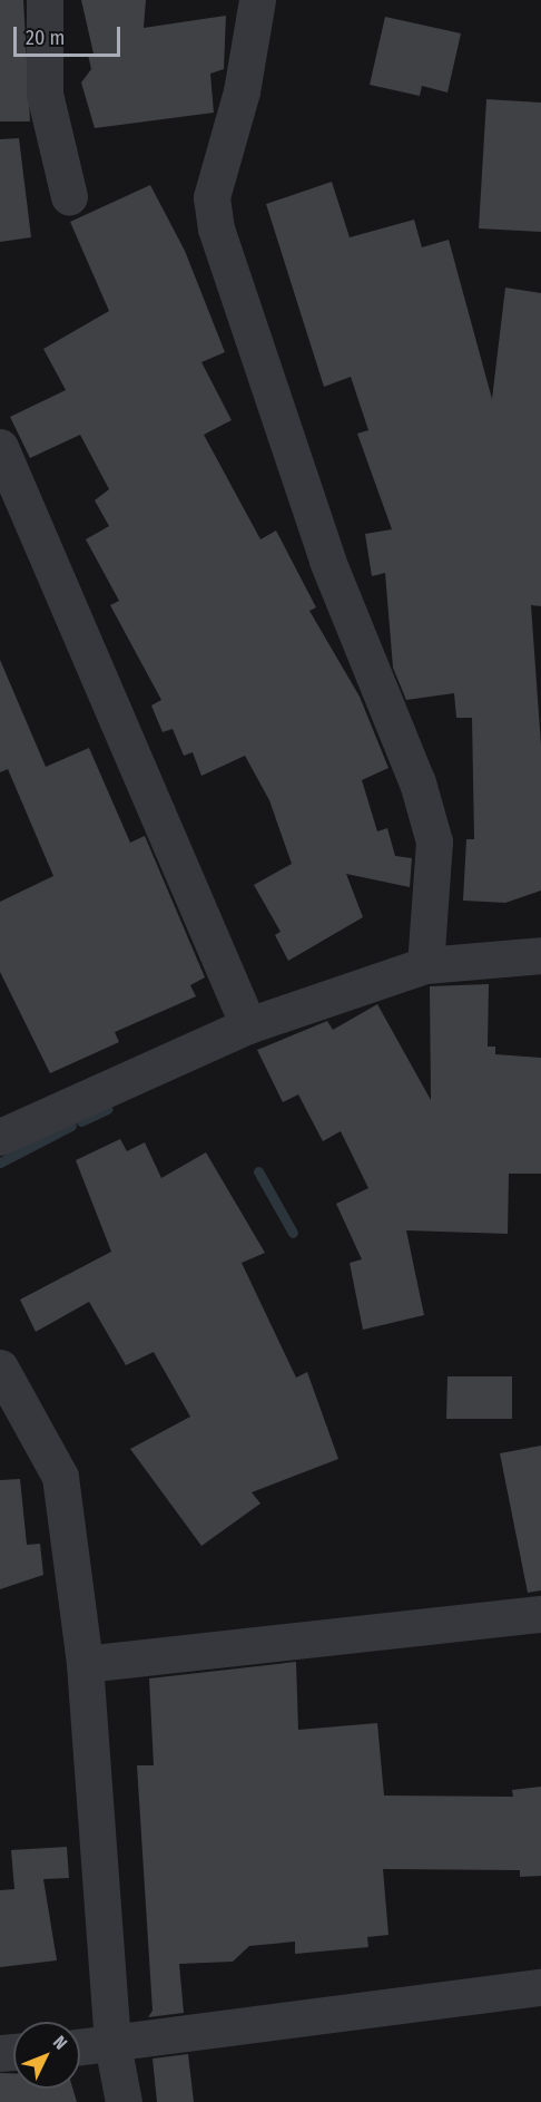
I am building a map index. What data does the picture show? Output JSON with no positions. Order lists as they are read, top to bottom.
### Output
{
  "scale_bar": "20 m",
  "north": "top right"
}
